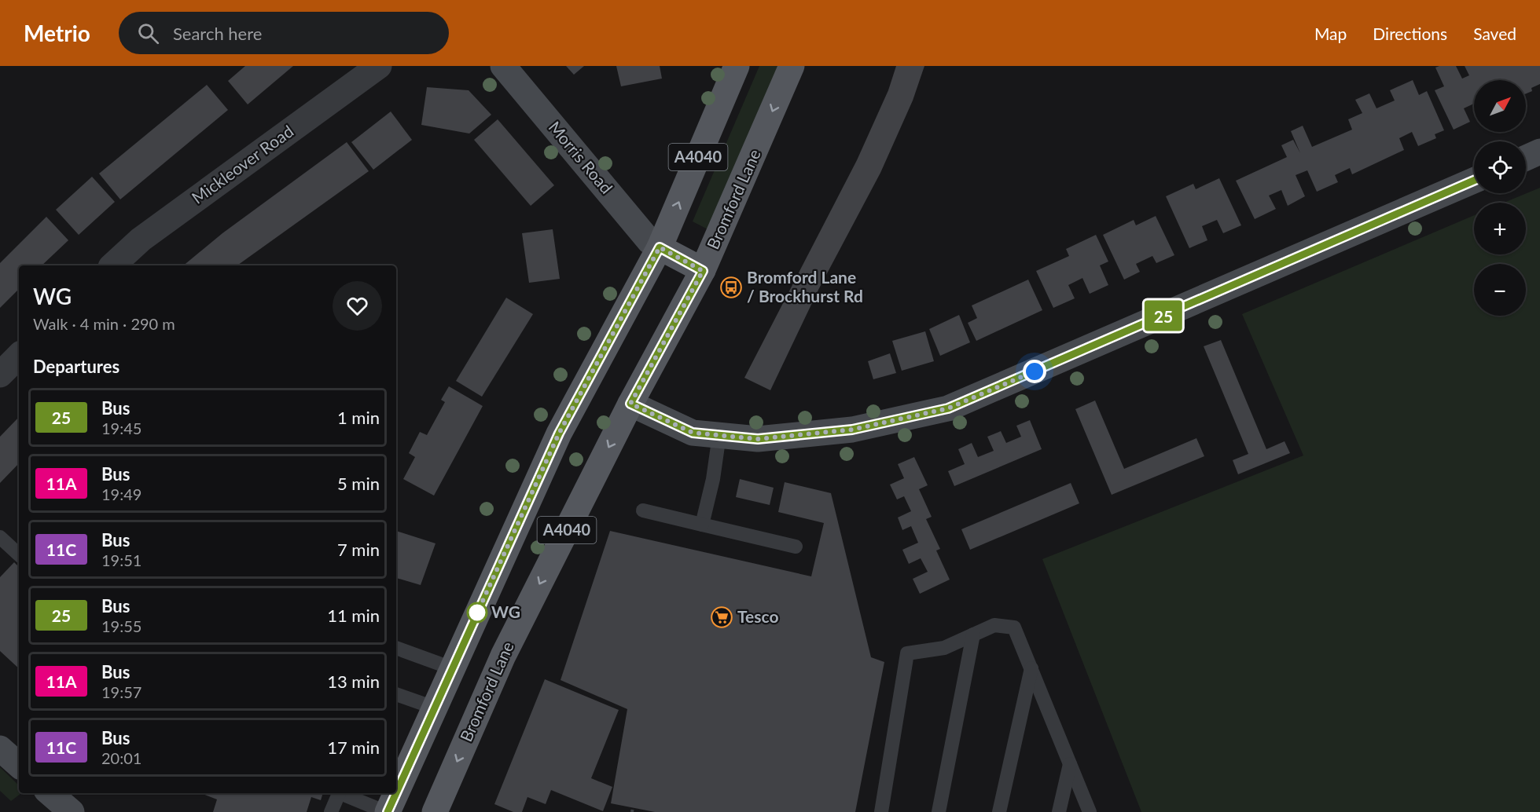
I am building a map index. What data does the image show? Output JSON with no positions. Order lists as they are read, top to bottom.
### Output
{
  "streets": {
    "main road": ["A4040", "Bromford Lane"],
    "street": ["Morris Road", "Mickleover Road"]
  },
  "crossings": [
    ["A4040", "Morris Road"]
  ],
  "places": {
    "bus stop": ["Bromford Lane / Brockhurst Rd"],
    "other": ["WG"],
    "supermarket": ["Tesco"]
  },
  "lines": ["bus line 25"],
  "north": "top right",
  "page": {
    "header": "Metrio",
    "search": "Search here",
    "nav": ["Map", "Directions", "Saved"],
    "on_map": "25",
    "map_buttons": ["+", "−"],
    "heading": [
      ["WG", "Walk · 4 min · 290 m"],
      "Departures"
    ],
    "list": [
      {
        "mark": "25",
        "name": "Bus",
        "note": "19:45",
        "value": "1 min"
      },
      {
        "mark": "11A",
        "name": "Bus",
        "note": "19:49",
        "value": "5 min"
      },
      {
        "mark": "11C",
        "name": "Bus",
        "note": "19:51",
        "value": "7 min"
      },
      {
        "mark": "25",
        "name": "Bus",
        "note": "19:55",
        "value": "11 min"
      },
      {
        "mark": "11A",
        "name": "Bus",
        "note": "19:57",
        "value": "13 min"
      },
      {
        "mark": "11C",
        "name": "Bus",
        "note": "20:01",
        "value": "17 min"
      }
    ]
  }
}
